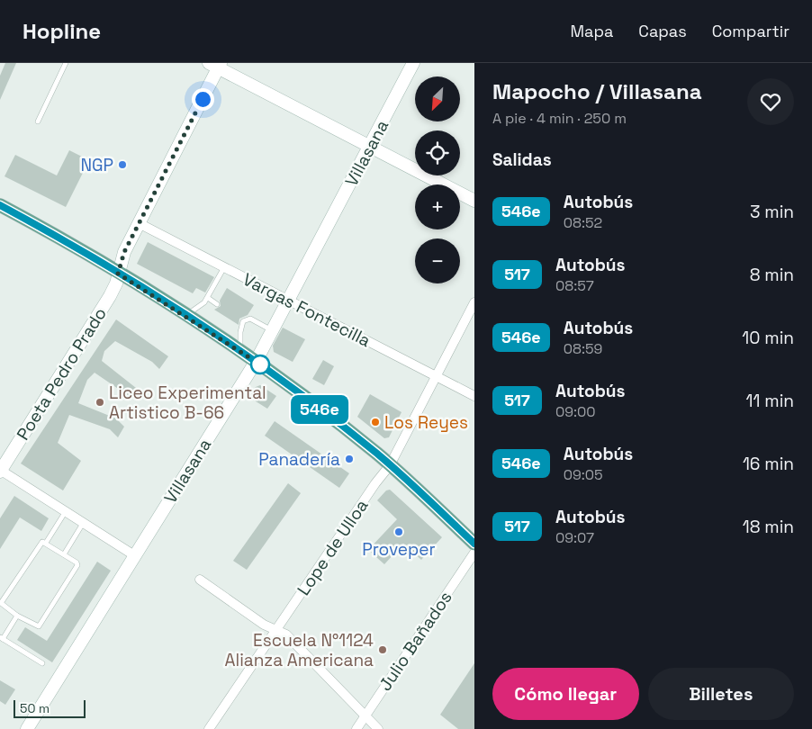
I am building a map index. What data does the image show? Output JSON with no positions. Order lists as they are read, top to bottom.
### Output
{
  "streets": {
    "street": [
      "Villasana",
      "Vargas Fontecilla",
      "Poeta Pedro Prado",
      "Lope de Ulloa",
      "Julio Bañados"
    ]
  },
  "crossings": [
    ["Villasana", "Vargas Fontecilla"],
    ["Vargas Fontecilla", "Poeta Pedro Prado"],
    ["Vargas Fontecilla", "Lope de Ulloa"]
  ],
  "places": [
    "NGP",
    "Liceo Experimental Artistico B-66",
    "Los Reyes",
    "Panadería",
    "Proveper",
    "Escuela N°1124 Alianza Americana"
  ],
  "lines": ["bus line 546e"],
  "scale_bar": "50 m",
  "north": "bottom left",
  "page": {
    "header": "Hopline",
    "nav": ["Mapa", "Capas", "Compartir"],
    "on_map": "546e",
    "heading": [
      ["Mapocho / Villasana", "A pie · 4 min · 250 m"],
      "Salidas"
    ],
    "map_buttons": ["+", "−"],
    "list": [
      {
        "mark": "546e",
        "name": "Autobús",
        "note": "08:52",
        "value": "3 min"
      },
      {
        "mark": "517",
        "name": "Autobús",
        "note": "08:57",
        "value": "8 min"
      },
      {
        "mark": "546e",
        "name": "Autobús",
        "note": "08:59",
        "value": "10 min"
      },
      {
        "mark": "517",
        "name": "Autobús",
        "note": "09:00",
        "value": "11 min"
      },
      {
        "mark": "546e",
        "name": "Autobús",
        "note": "09:05",
        "value": "16 min"
      },
      {
        "mark": "517",
        "name": "Autobús",
        "note": "09:07",
        "value": "18 min"
      }
    ],
    "buttons": ["Cómo llegar", "Billetes"],
    "scale": "50 m"
  }
}
